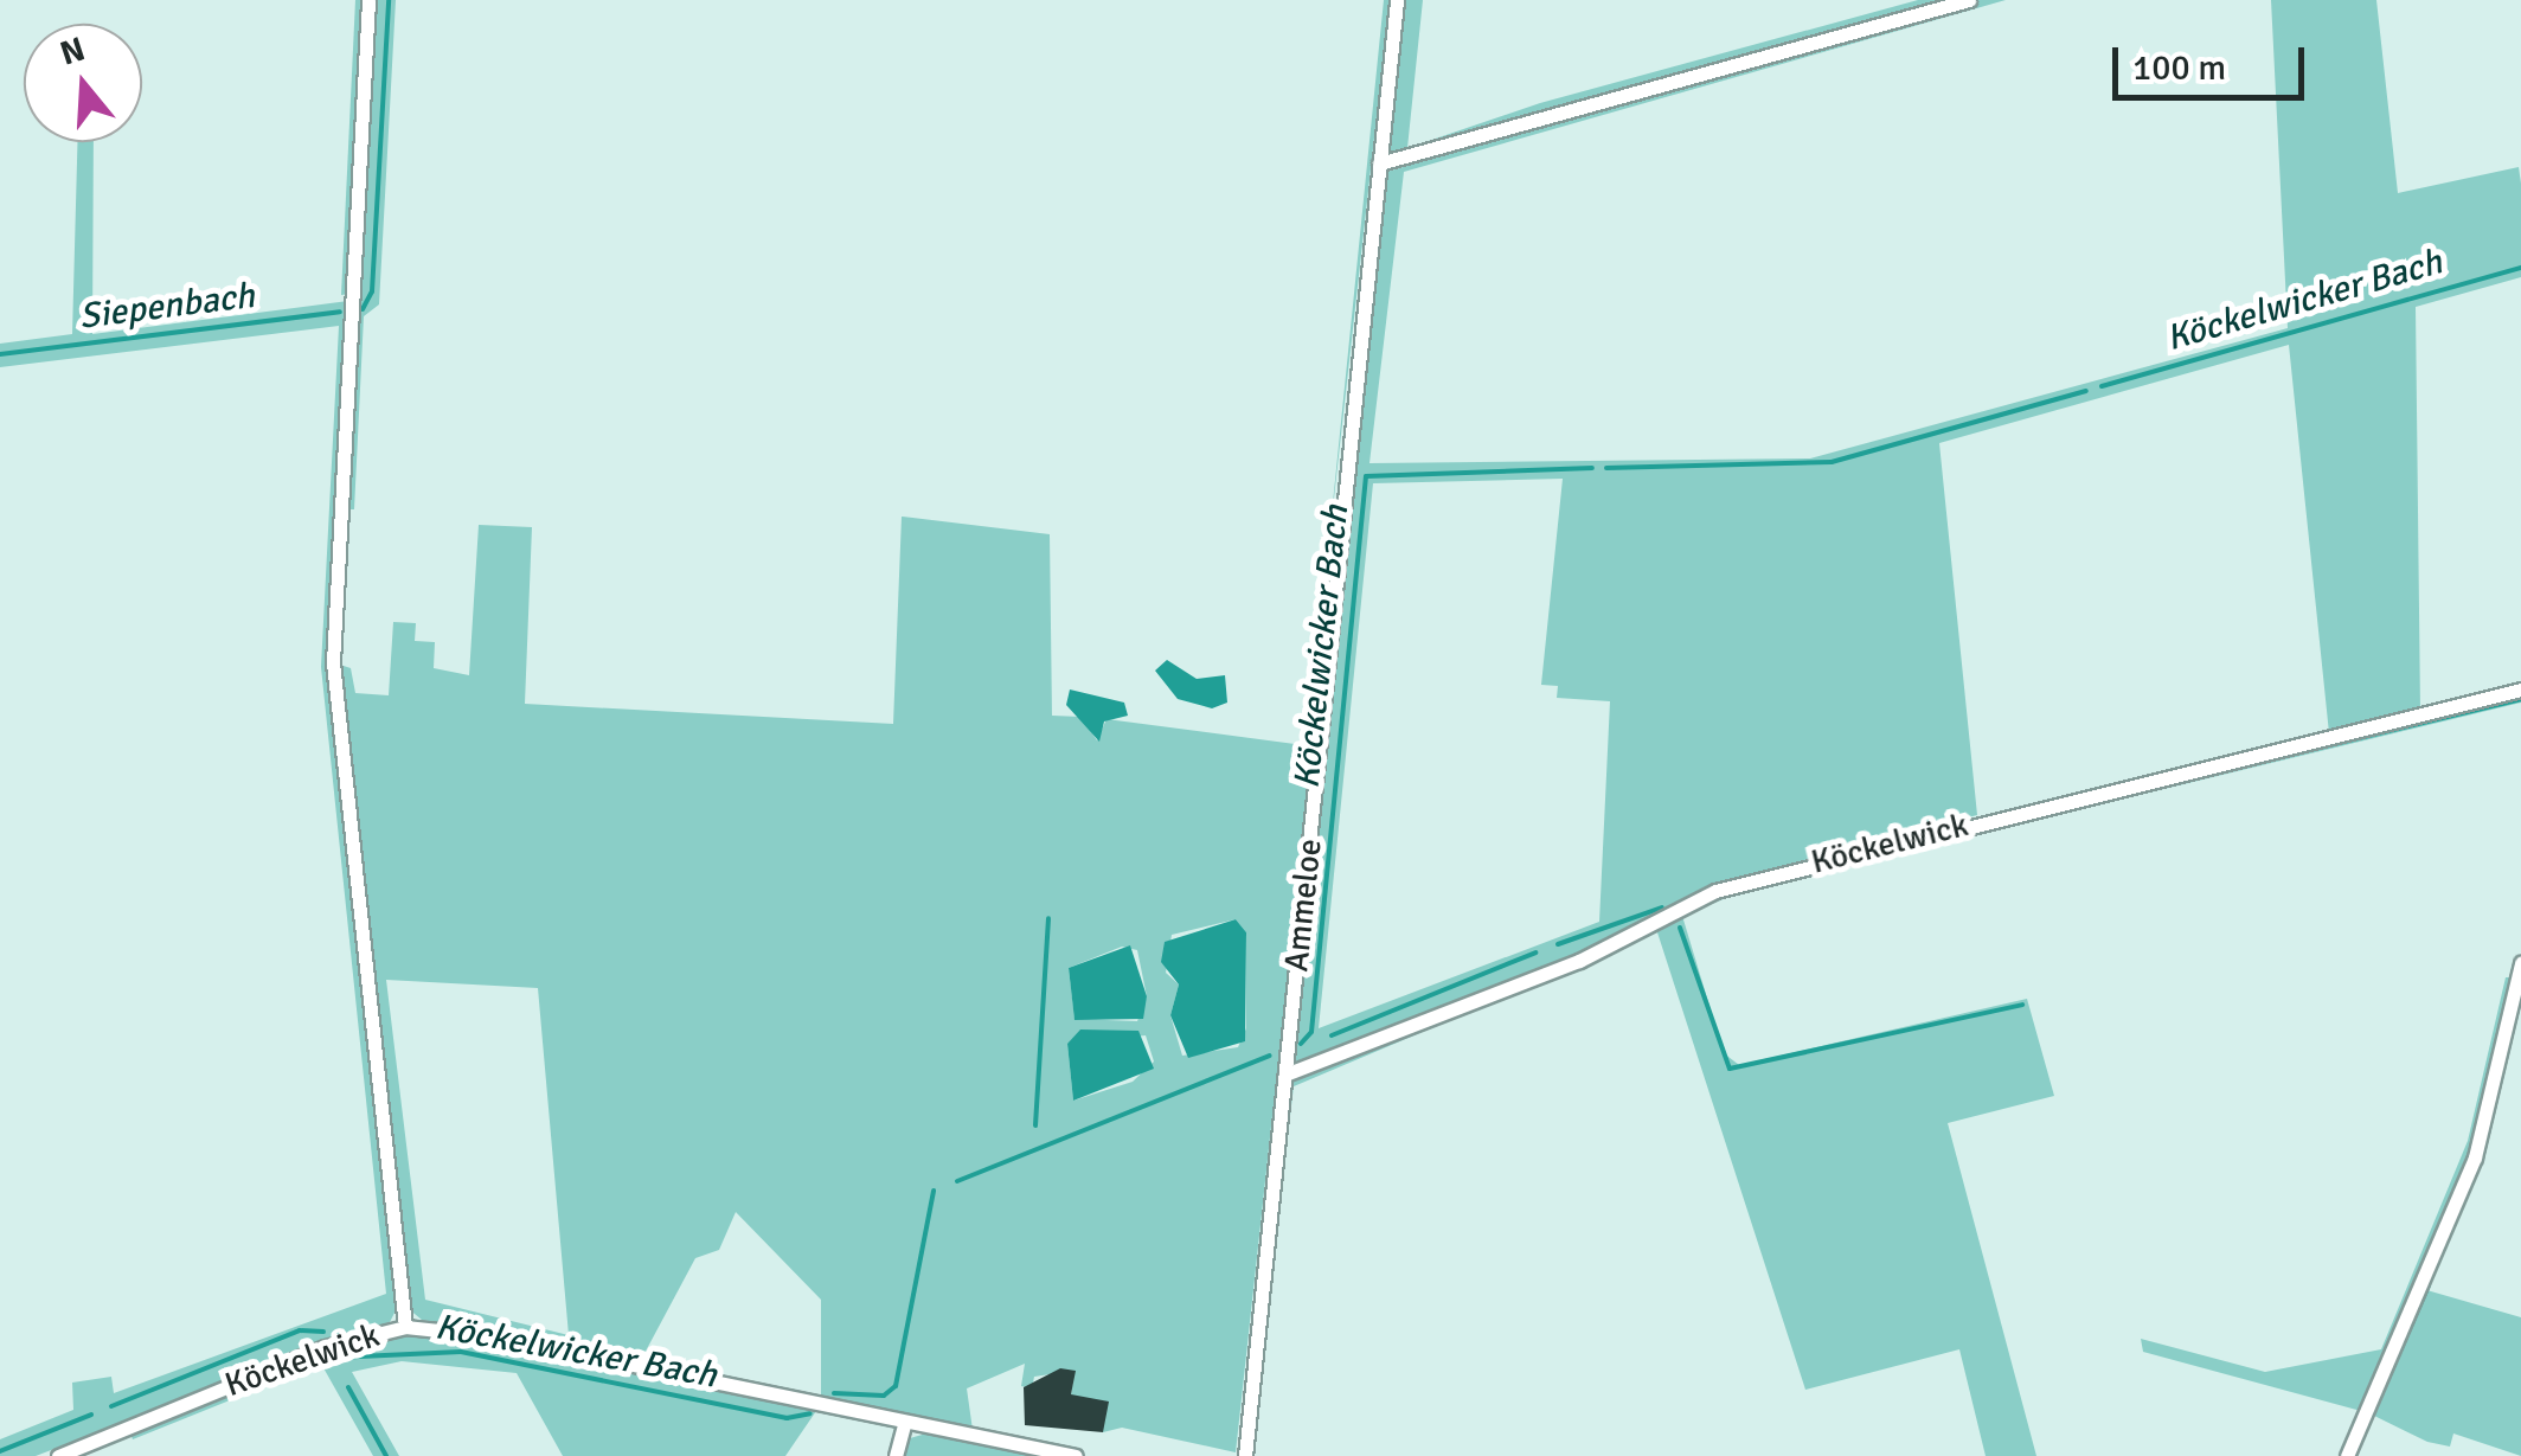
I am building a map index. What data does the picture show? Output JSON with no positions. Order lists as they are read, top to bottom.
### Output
{
  "streets": {
    "street": ["Köckelwick", "Ammeloe"]
  },
  "crossings": [
    ["Köckelwick", "Ammeloe"]
  ],
  "water": ["Köckelwicker Bach", "Siepenbach"],
  "scale_bar": "100 m",
  "north": "top"
}
